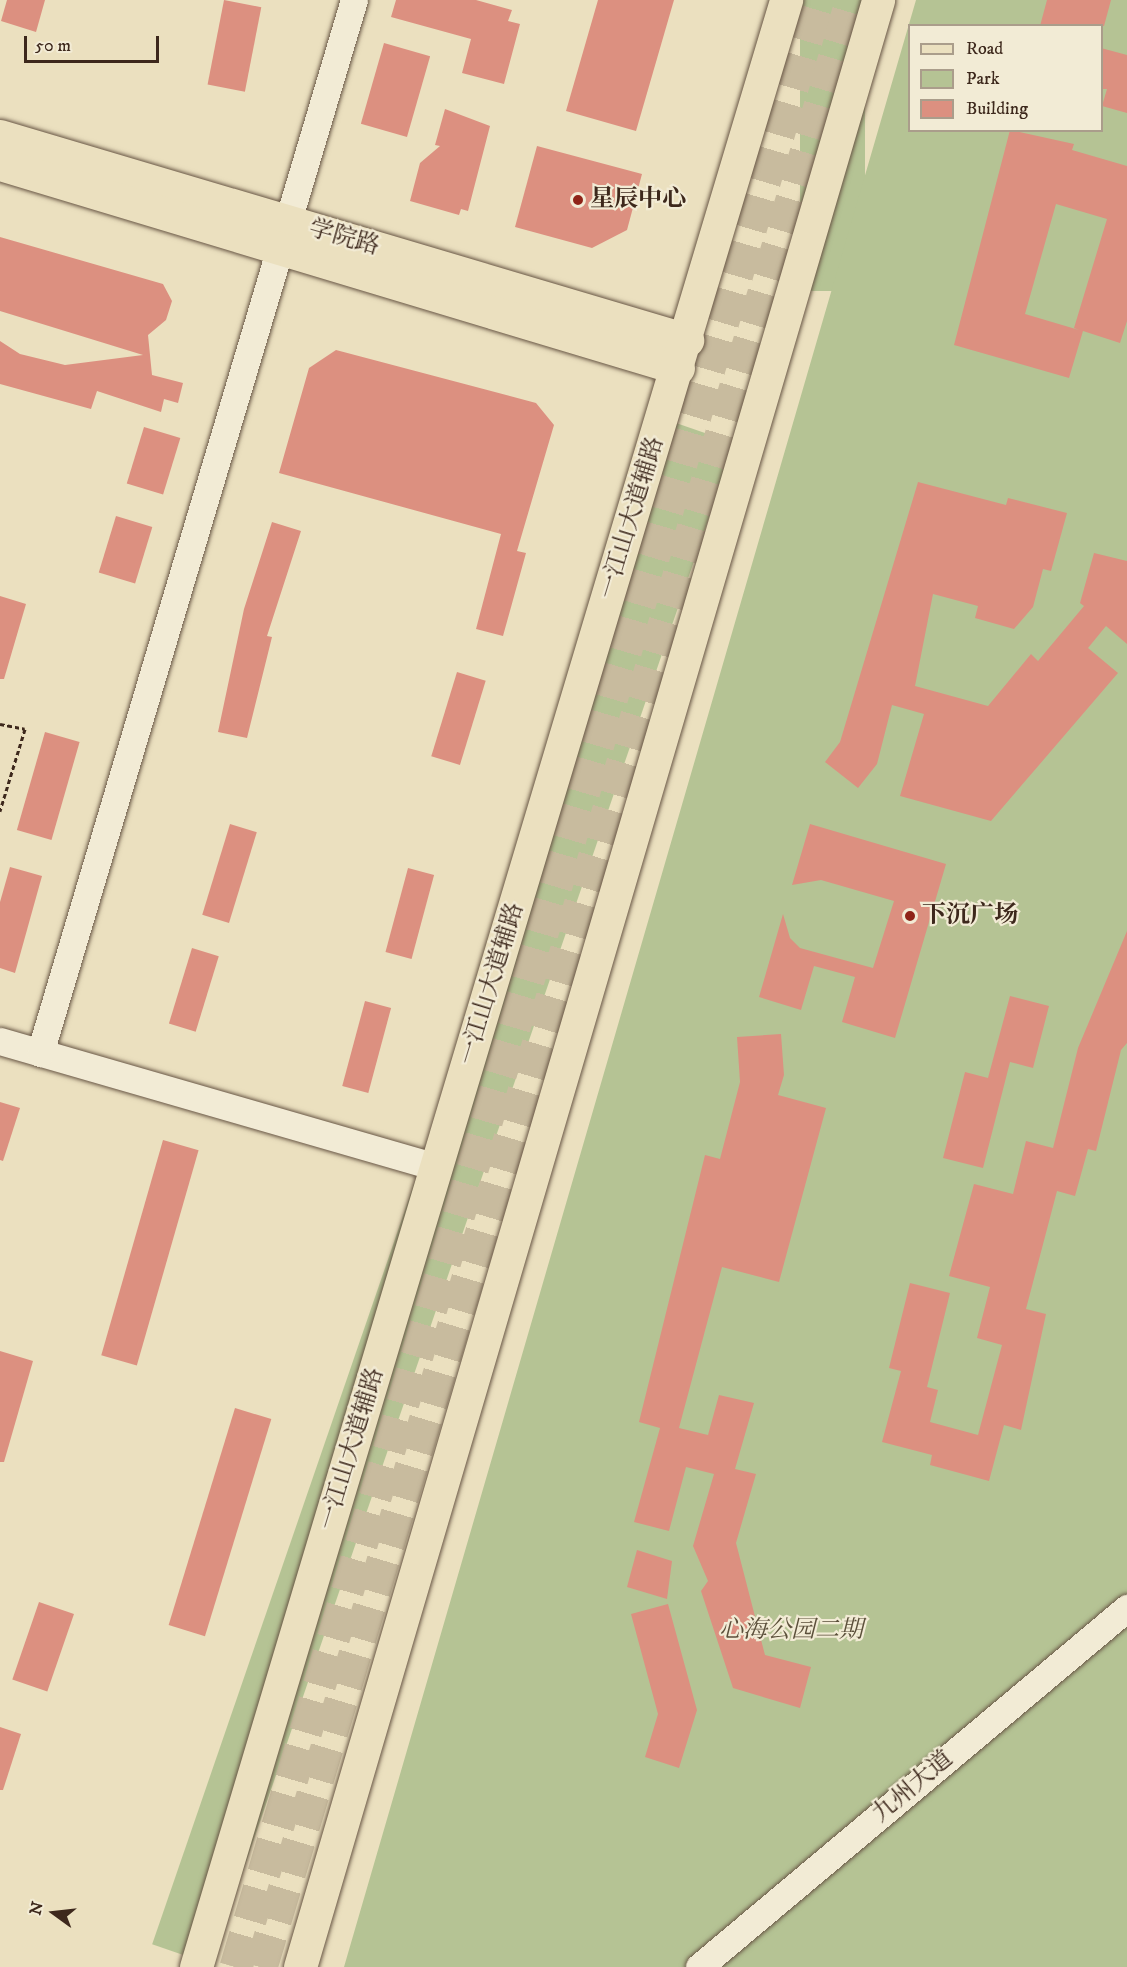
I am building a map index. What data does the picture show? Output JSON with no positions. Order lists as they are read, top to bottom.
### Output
{
  "streets": {
    "main road": ["学院路", "一江山大道辅路"],
    "street": ["九州大道"]
  },
  "crossings": [
    ["学院路", "一江山大道辅路"]
  ],
  "parks": ["心海公园二期"],
  "places": ["星辰中心", "下沉广场"],
  "legend": ["Road", "Park", "Building"],
  "scale_bar": "50 m",
  "north": "left"
}
